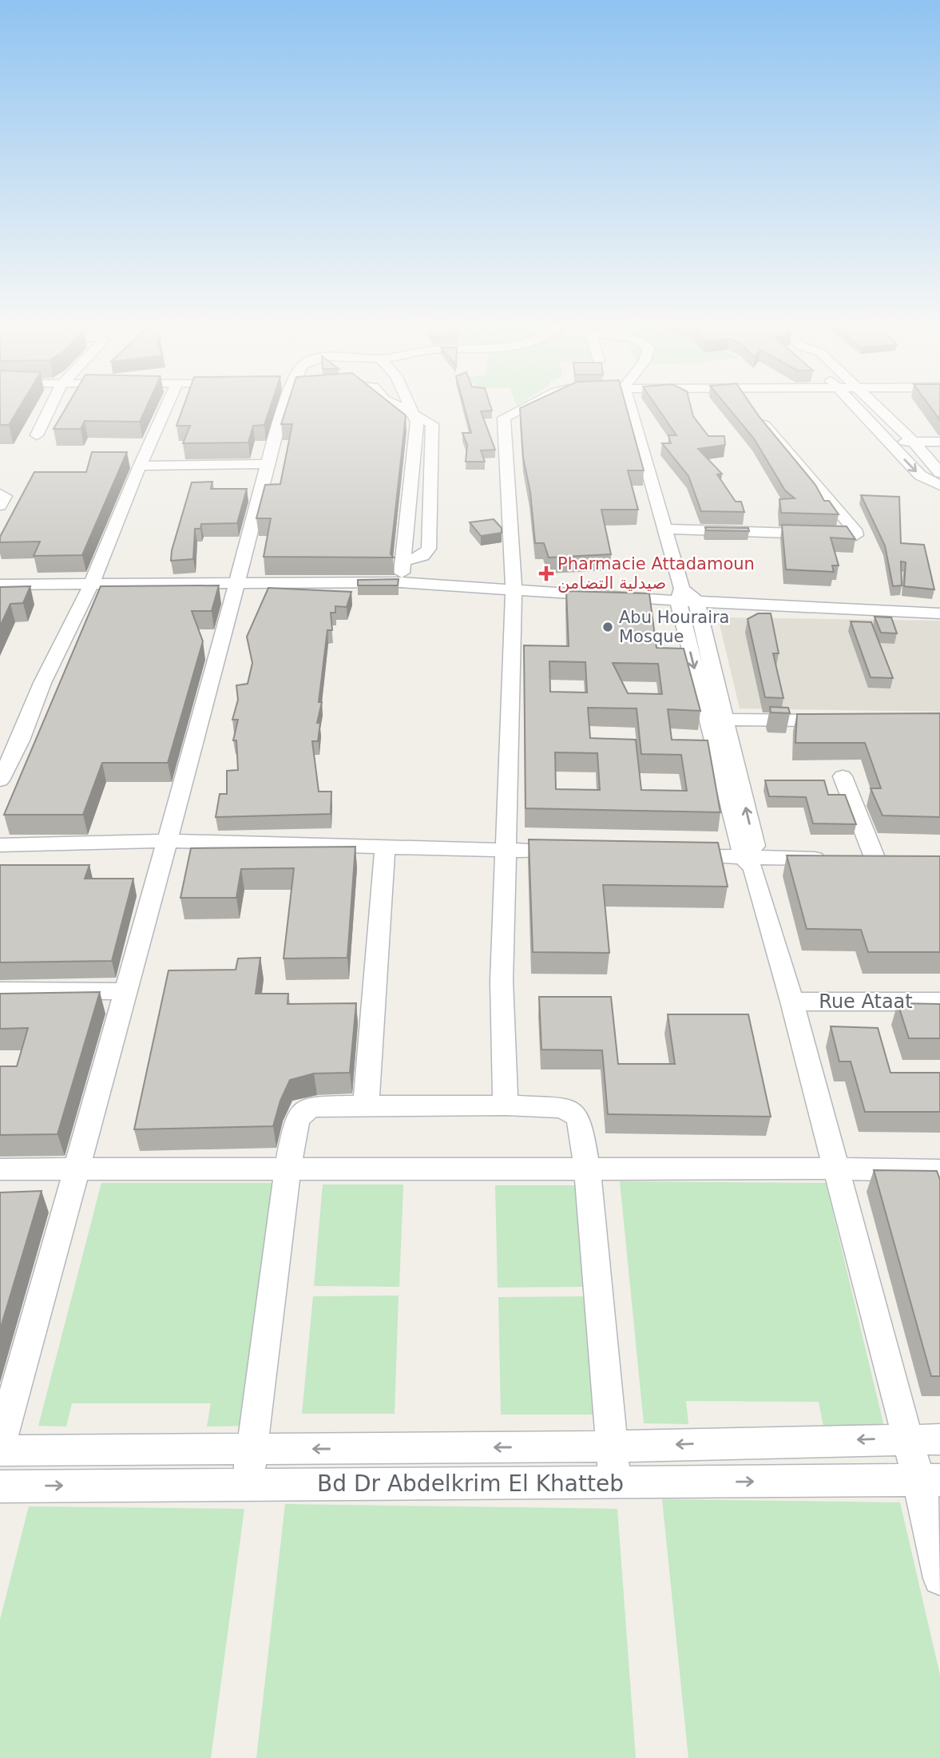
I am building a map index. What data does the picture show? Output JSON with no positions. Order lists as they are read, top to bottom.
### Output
{
  "streets": {
    "street": ["Rue Ataat", "Bd Dr Abdelkrim El Khatteb"]
  },
  "places": {
    "health": ["Pharmacie Attadamoun صيدلية التضامن"],
    "other": ["Abu Houraira Mosque"]
  }
}
